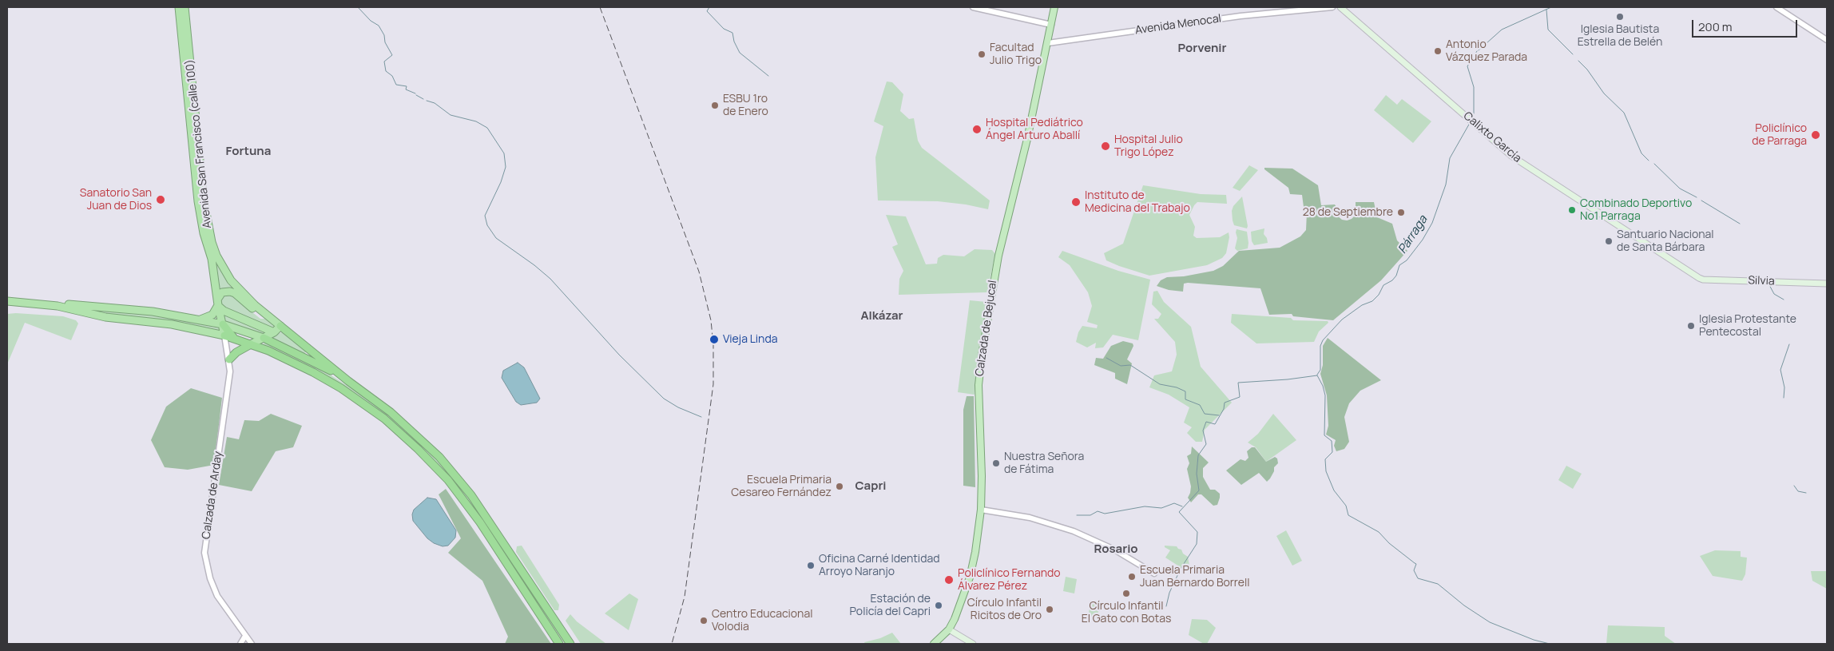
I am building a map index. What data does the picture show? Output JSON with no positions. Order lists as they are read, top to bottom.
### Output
{
  "streets": {
    "highway": ["Avenida San Francisco (calle 100)"],
    "main road": ["Calixto García", "Silvia", "Calzada de Bejucal"],
    "street": ["Avenida Menocal", "Calzada de Arday"]
  },
  "crossings": [
    ["Avenida Menocal", "Calzada de Bejucal"],
    ["Calixto García", "Silvia"],
    ["Avenida San Francisco (calle 100)", "Calzada de Arday"]
  ],
  "districts": [
    "Porvenir",
    "Fortuna",
    "Alkázar",
    "Capri",
    "Rosario"
  ],
  "water": ["Párraga"],
  "places": [
    "Iglesia Bautista Estrella de Belén",
    "Antonio Vázquez Parada",
    "Facultad Julio Trigo",
    "ESBU 1ro de Enero",
    "Hospital Pediátrico Ángel Arturo Aballí",
    "Policlínico de Parraga",
    "Hospital Julio Trigo López",
    "Sanatorio San Juan de Dios",
    "Instituto de Medicina del Trabajo",
    "Combinado Deportivo No1 Parraga",
    "28 de Septiembre",
    "Santuario Nacional de Santa Bárbara",
    "Iglesia Protestante Pentecostal",
    "Vieja Linda",
    "Nuestra Señora de Fátima",
    "Escuela Primaria Cesareo Fernández",
    "Oficina Carné Identidad Arroyo Naranjo",
    "Escuela Primaria Juan Bernardo Borrell",
    "Policlínico Fernando Álvarez Pérez",
    "Círculo Infantil El Gato con Botas",
    "Estación de Policía del Capri",
    "Círculo Infantil Ricitos de Oro",
    "Centro Educacional Volodia"
  ],
  "scale_bar": "200 m"
}
